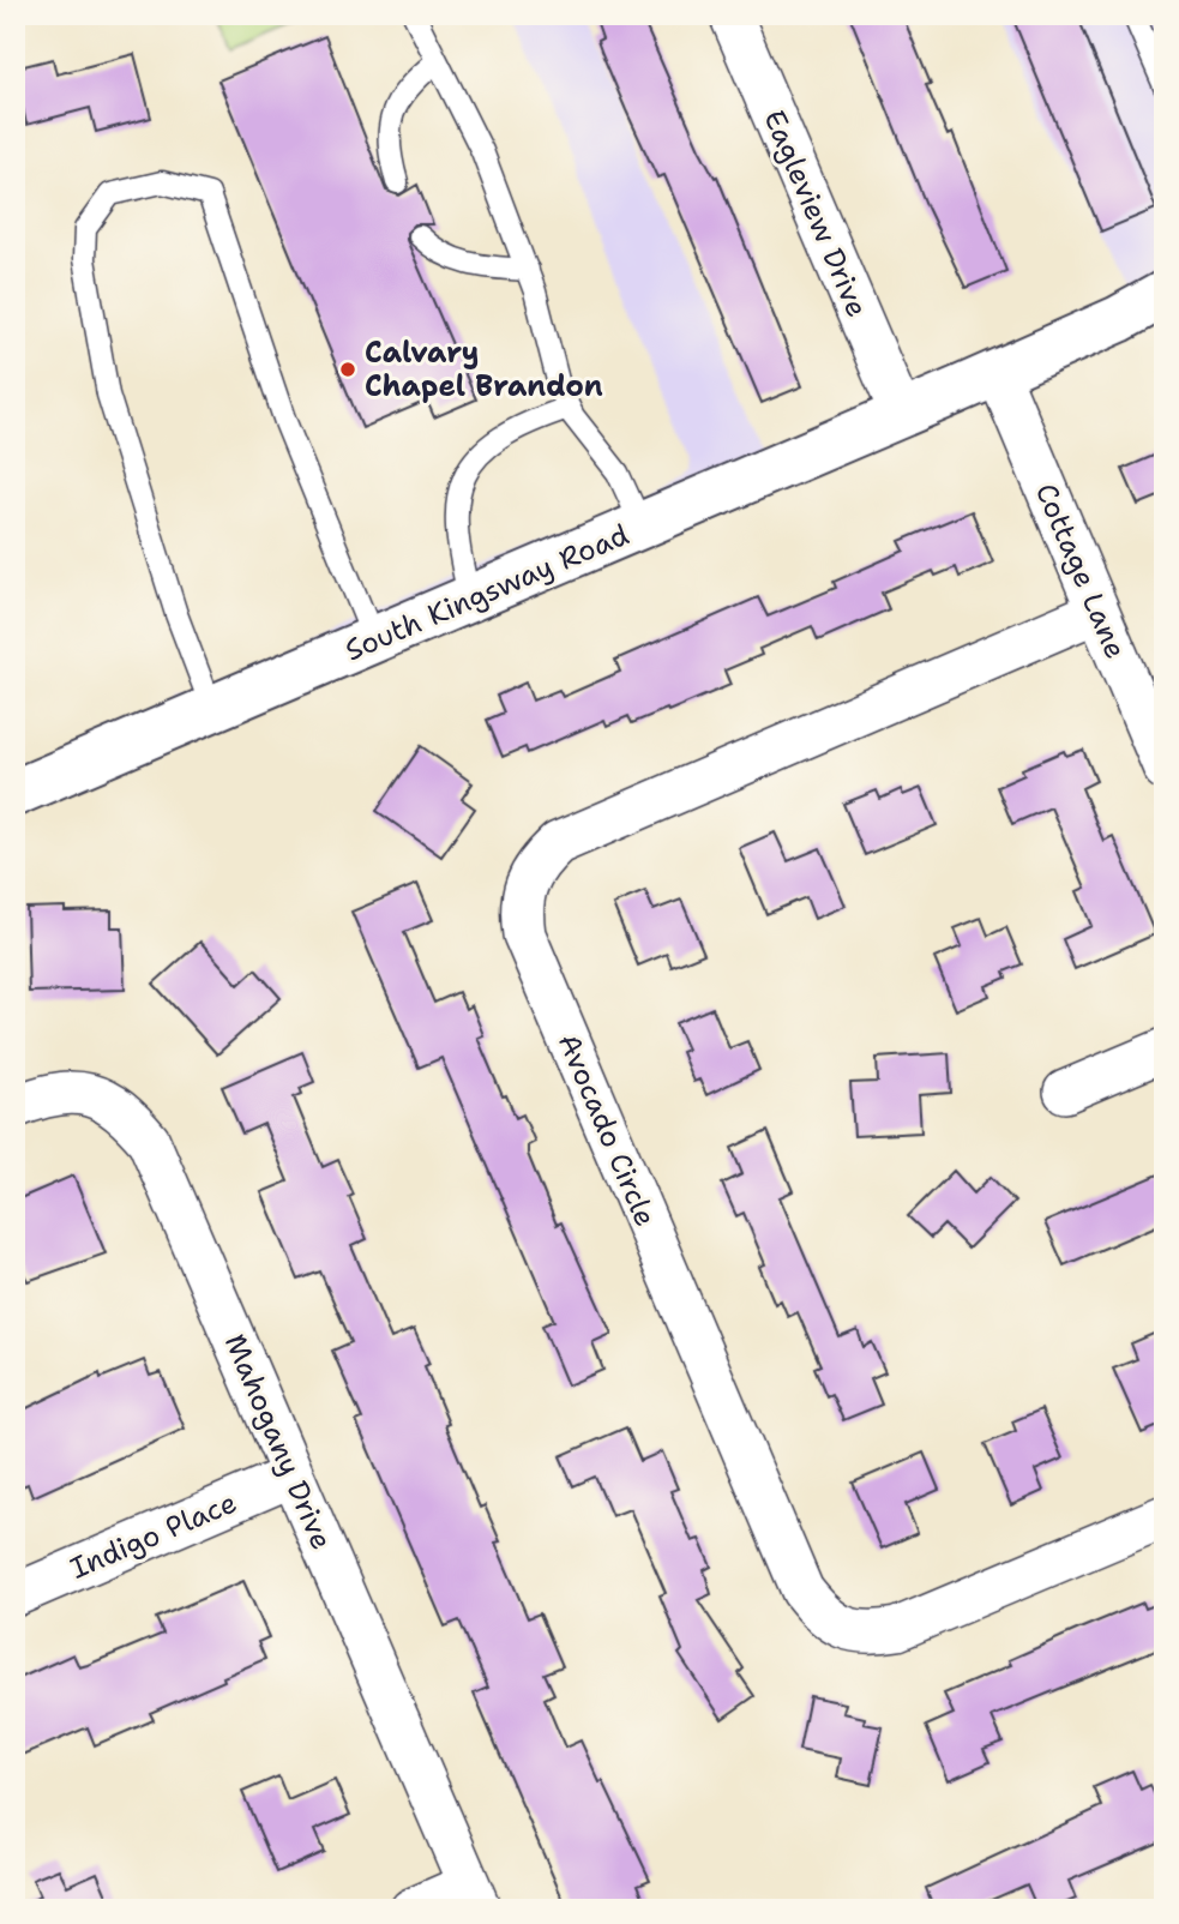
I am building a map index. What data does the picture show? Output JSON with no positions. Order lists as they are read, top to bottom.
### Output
{
  "streets": {
    "street": [
      "Eagleview Drive",
      "Cottage Lane",
      "South Kingsway Road",
      "Avocado Circle",
      "Mahogany Drive",
      "Indigo Place"
    ]
  },
  "crossings": [
    ["Eagleview Drive", "South Kingsway Road"],
    ["Cottage Lane", "South Kingsway Road"],
    ["Cottage Lane", "Avocado Circle"],
    ["Mahogany Drive", "Indigo Place"]
  ],
  "places": ["Calvary Chapel Brandon"]
}
